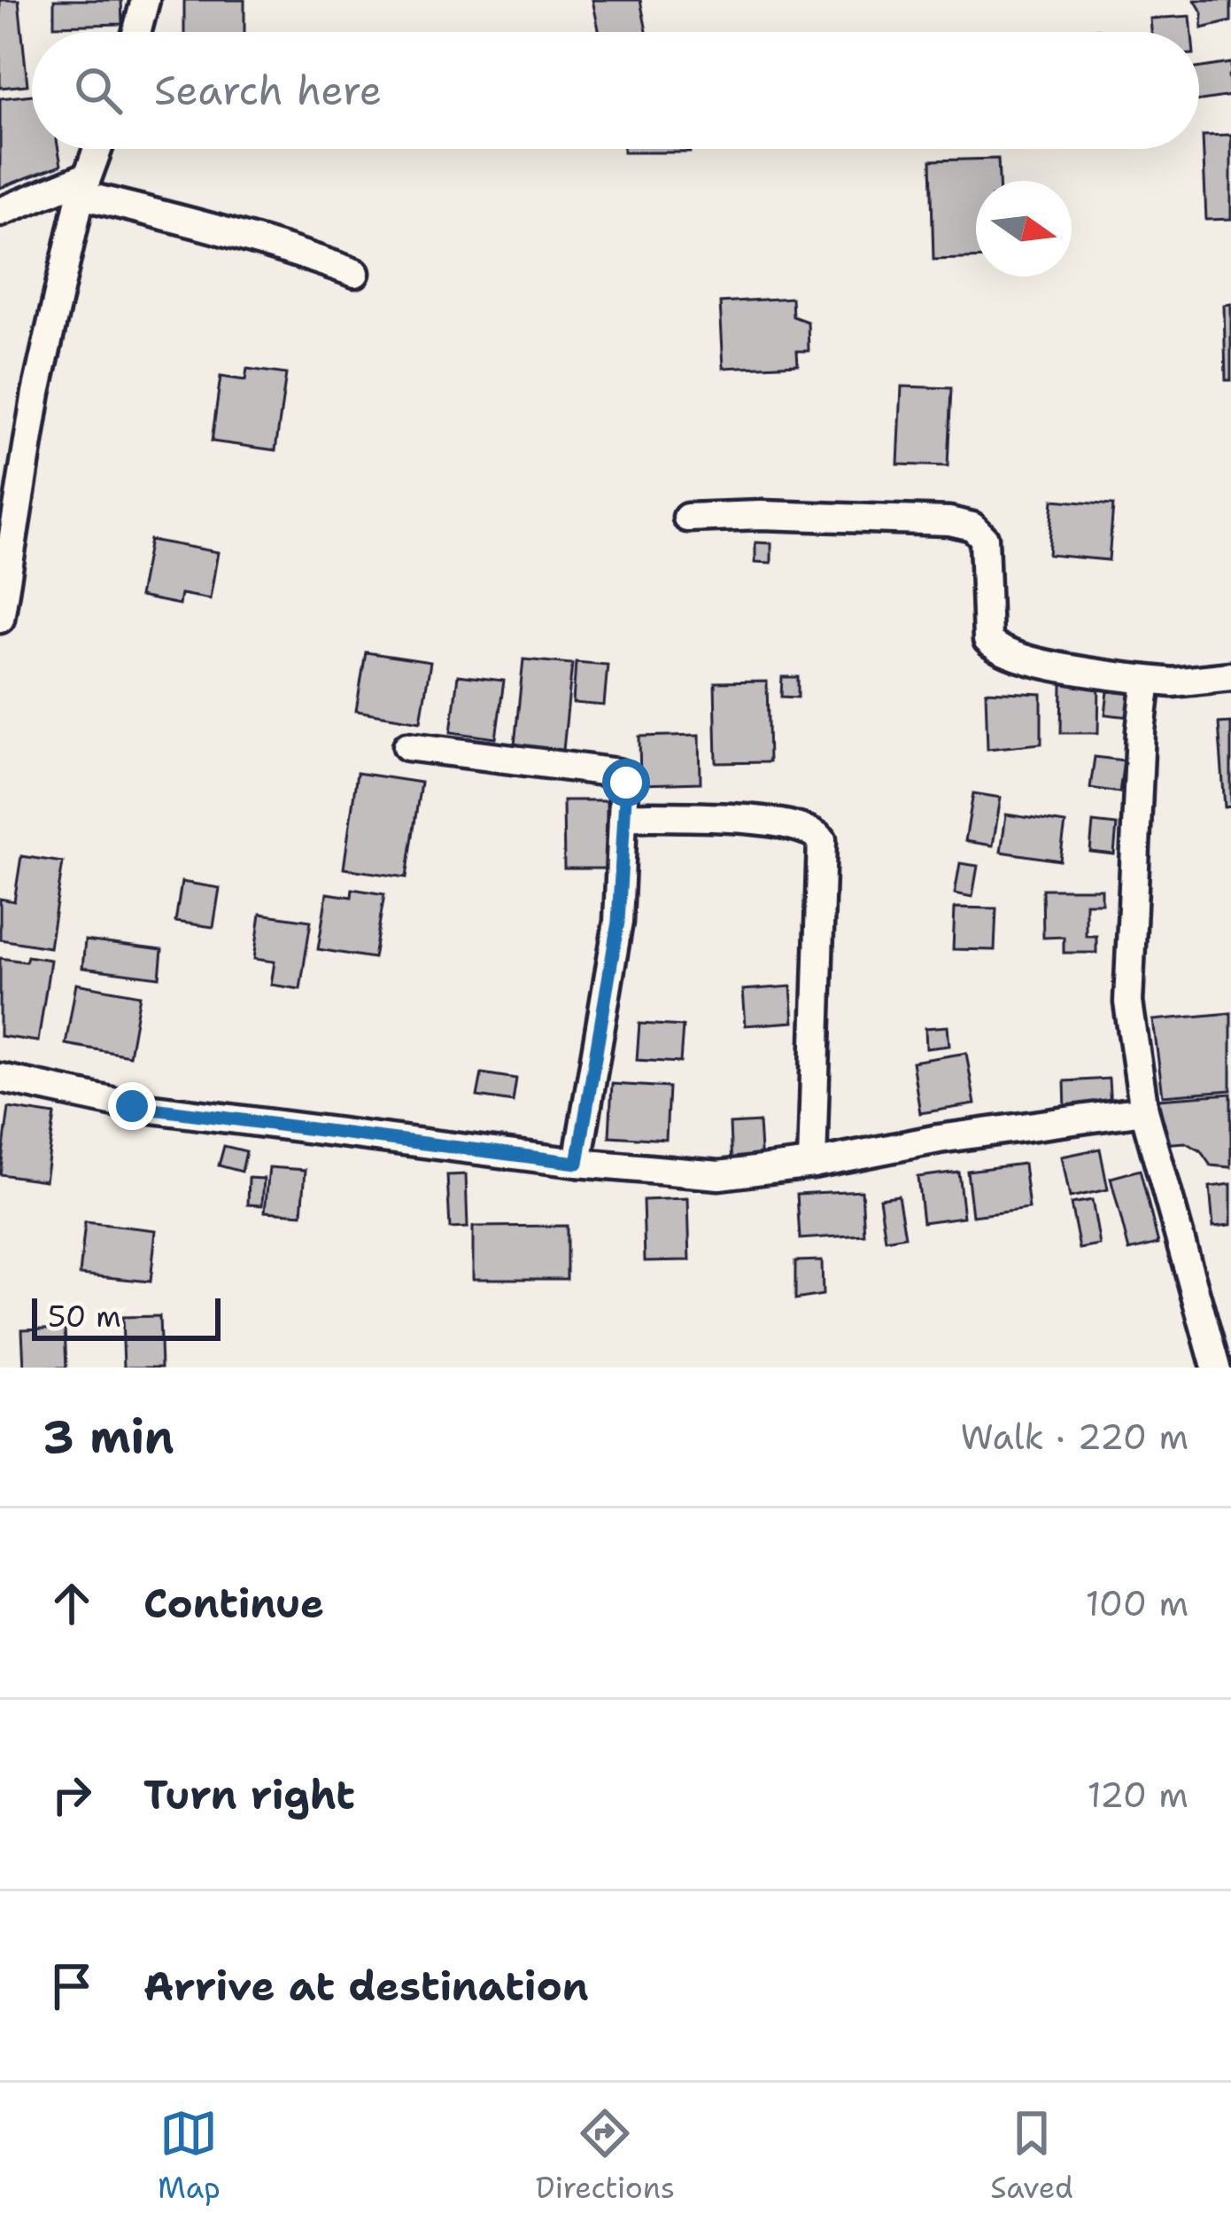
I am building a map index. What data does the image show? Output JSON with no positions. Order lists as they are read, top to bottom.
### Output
{
  "scale_bar": "50 m",
  "north": "right",
  "page": {
    "search": "Search here",
    "scale": "50 m",
    "heading": ["3 min", "Walk · 220 m"],
    "list": [
      ["Continue", "100 m"],
      ["Turn right", "120 m"],
      "Arrive at destination"
    ],
    "nav": ["Map", "Directions", "Saved"]
  }
}
